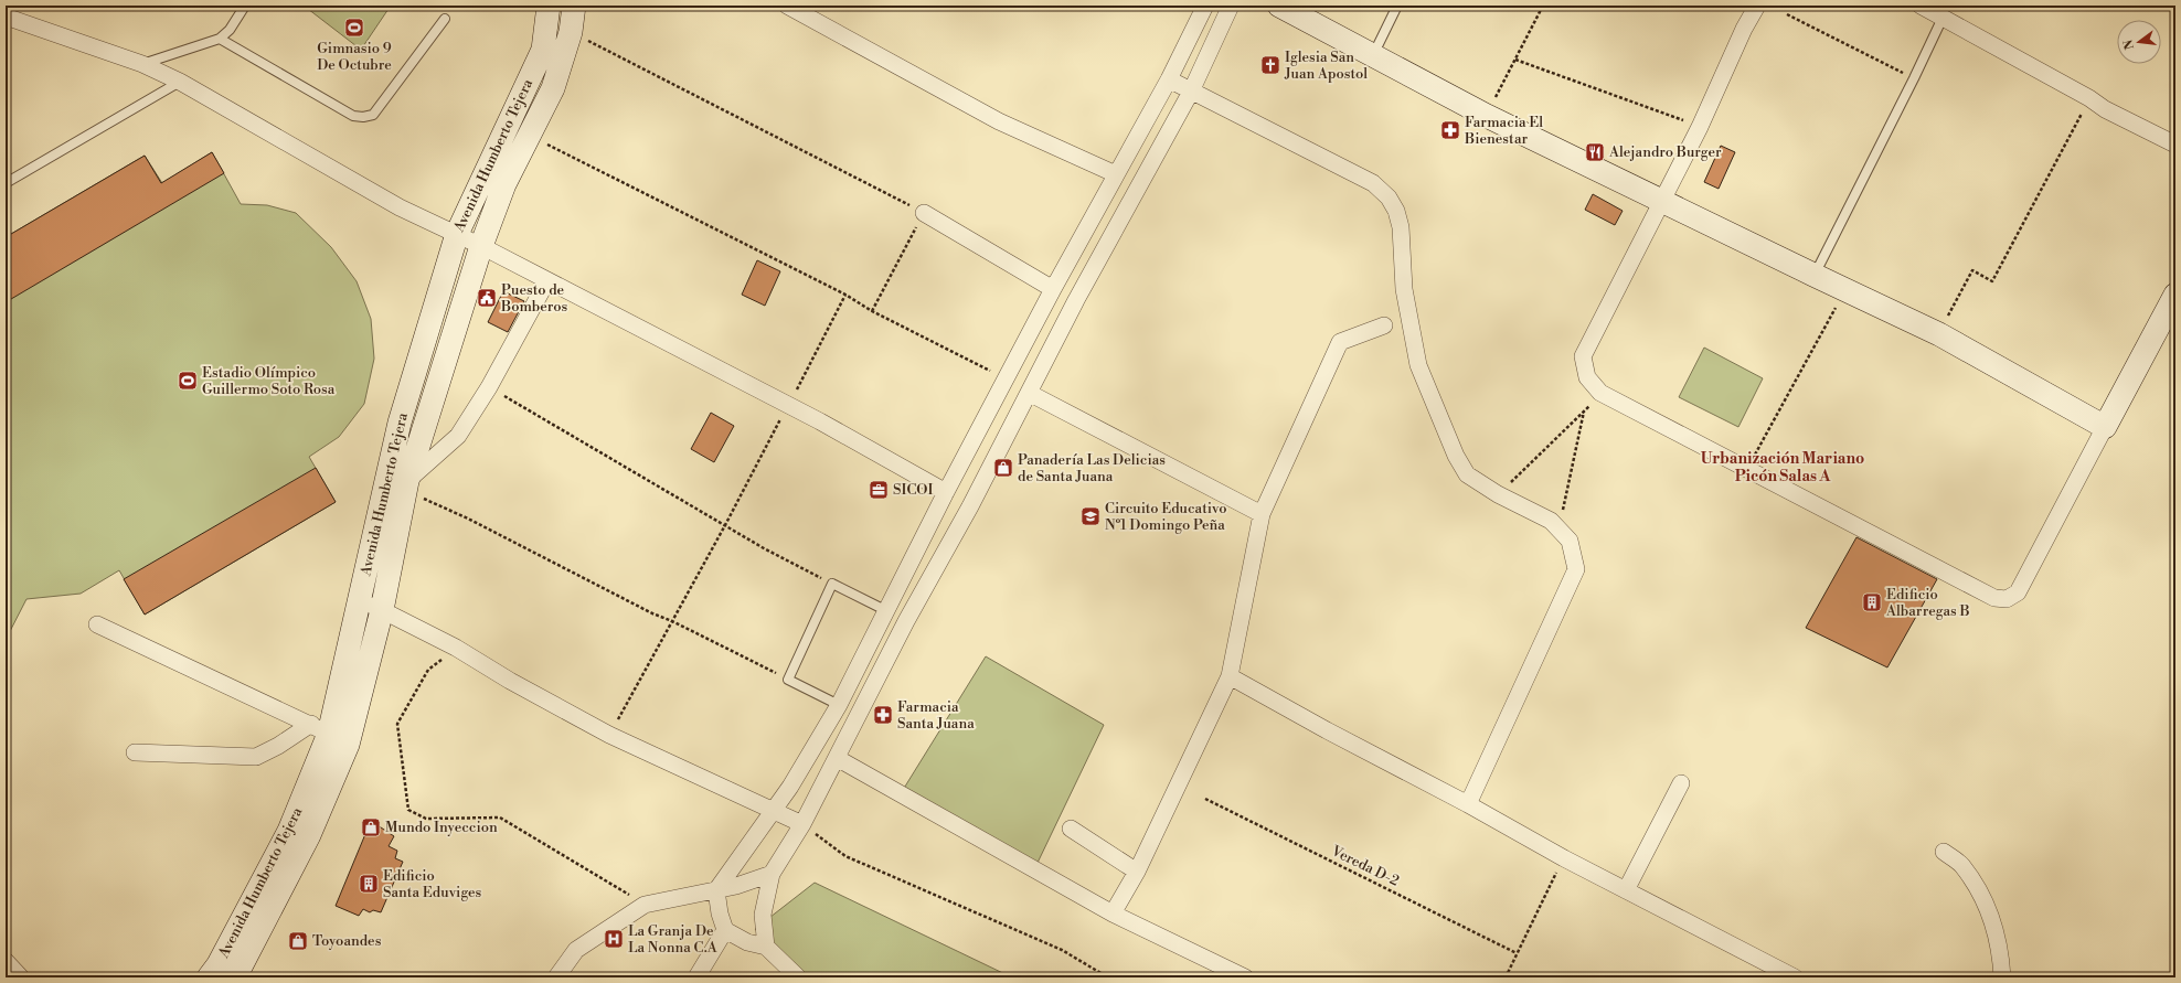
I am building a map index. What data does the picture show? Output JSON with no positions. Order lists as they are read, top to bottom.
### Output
{
  "streets": {
    "street": ["Avenida Humberto Tejera"],
    "path": ["Vereda D-2"]
  },
  "districts": ["Urbanización Mariano Picón Salas A"],
  "places": {
    "sports": ["Gimnasio 9 De Octubre", "Estadio Olímpico Guillermo Soto Rosa"],
    "church": ["Iglesia San Juan Apostol"],
    "pharmacy": ["Farmacia El Bienestar", "Farmacia Santa Juana"],
    "restaurant": ["Alejandro Burger"],
    "public building": ["Puesto de Bomberos"],
    "shop": ["Panadería Las Delicias de Santa Juana", "Mundo Inyeccion", "Toyoandes"],
    "office": ["SICOI"],
    "school or university": ["Circuito Educativo Nº1 Domingo Peña"],
    "building": ["Edificio Albarregas B", "Edificio Santa Eduviges"],
    "hospital": ["La Granja De La Nonna C.A"]
  },
  "north": "left"
}
